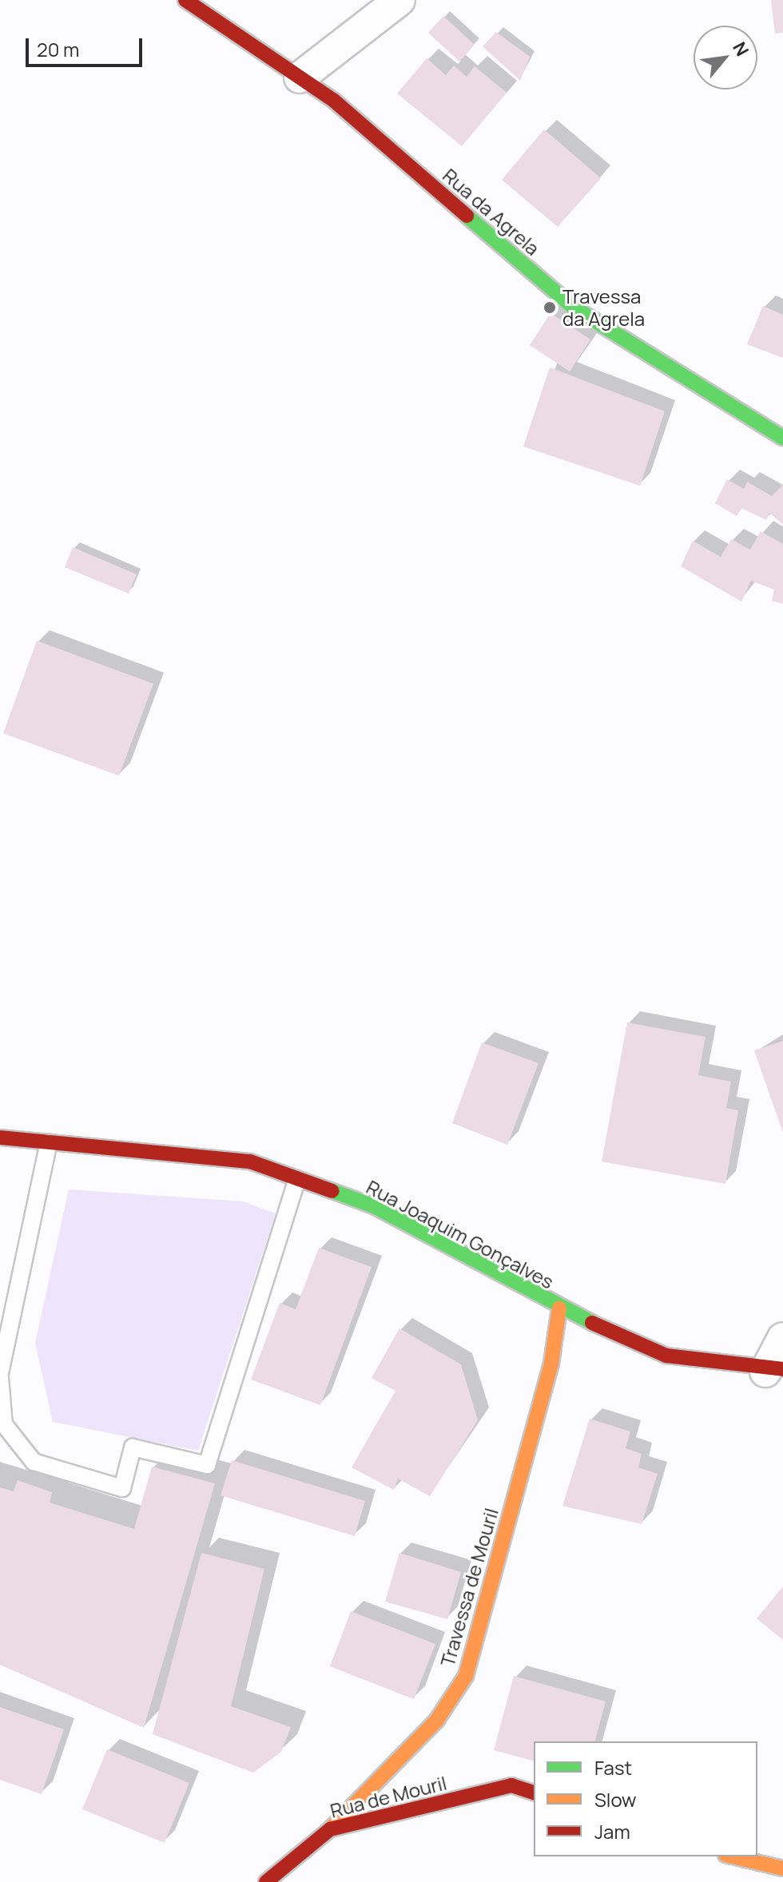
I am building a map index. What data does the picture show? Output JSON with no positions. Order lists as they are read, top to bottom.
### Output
{
  "streets": {
    "street": [
      "Rua da Agrela",
      "Rua Joaquim Gonçalves",
      "Travessa de Mouril",
      "Rua de Mouril"
    ]
  },
  "crossings": [
    ["Rua Joaquim Gonçalves", "Travessa de Mouril"],
    ["Travessa de Mouril", "Rua de Mouril"]
  ],
  "places": ["Travessa da Agrela"],
  "legend": ["Fast", "Slow", "Jam"],
  "scale_bar": "20 m",
  "north": "top right"
}
